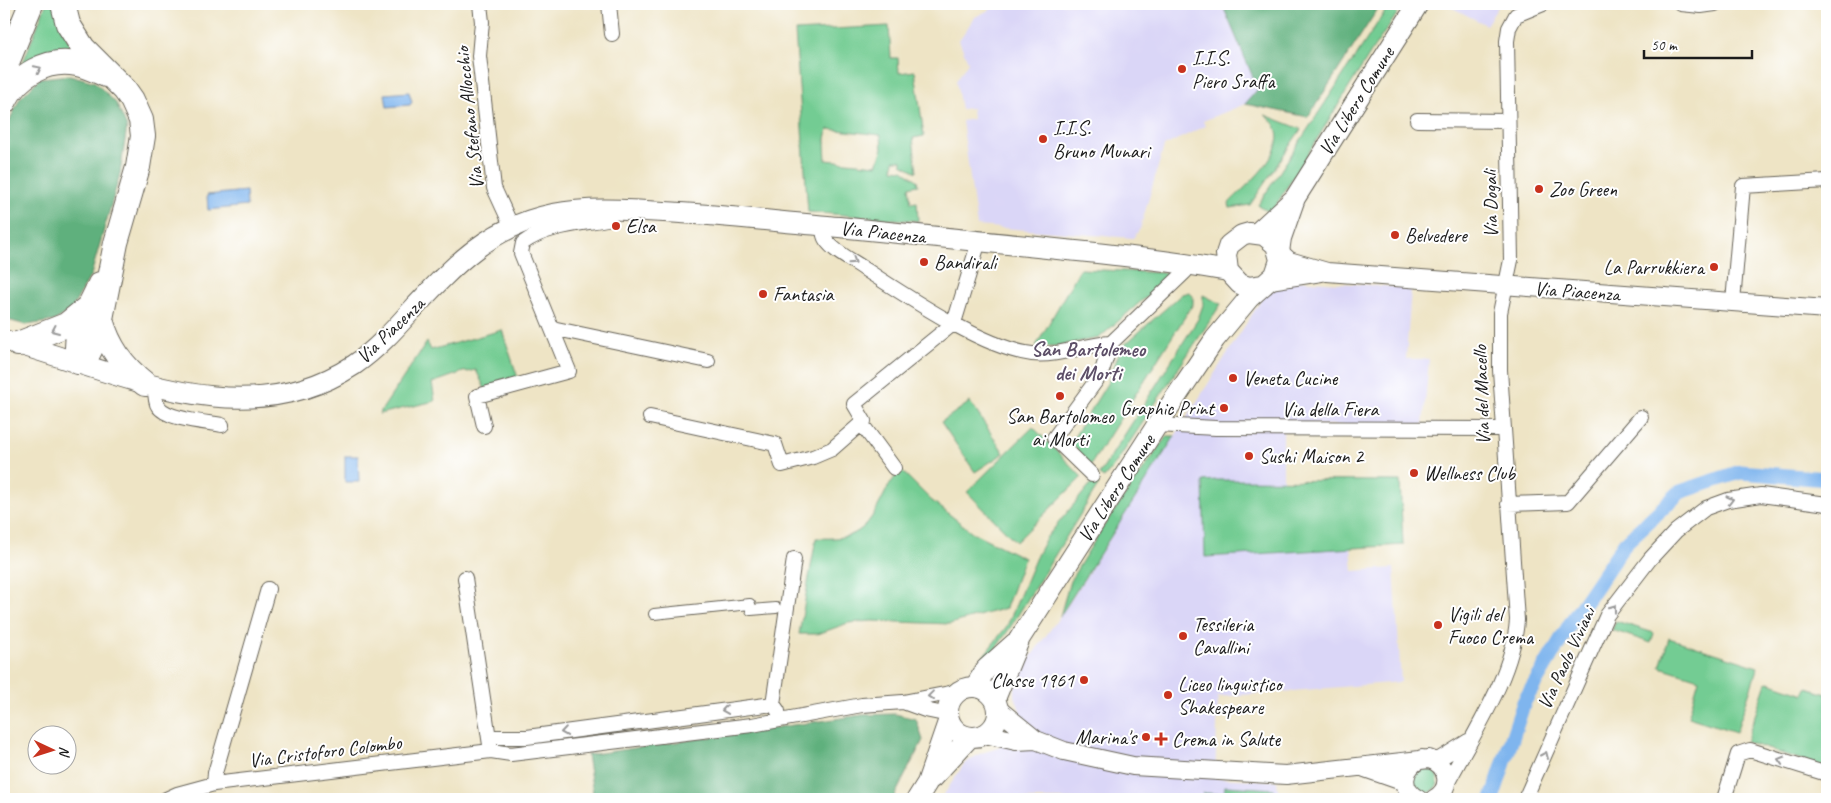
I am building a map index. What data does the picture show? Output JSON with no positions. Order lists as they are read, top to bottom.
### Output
{
  "streets": {
    "main road": ["Via Libero Comune", "Via Piacenza"],
    "street": [
      "Via Stefano Allocchio",
      "Via Dogali",
      "Via del Macello",
      "Via della Fiera",
      "Via Paolo Viviani",
      "Via Cristoforo Colombo"
    ]
  },
  "crossings": [
    ["Via Libero Comune", "Via Piacenza"],
    ["Via Libero Comune", "Via della Fiera"],
    ["Via Libero Comune", "Via Cristoforo Colombo"],
    ["Via Stefano Allocchio", "Via Piacenza"],
    ["Via Dogali", "Via Piacenza"],
    ["Via Dogali", "Via del Macello"],
    ["Via Piacenza", "Via del Macello"],
    ["Via del Macello", "Via della Fiera"]
  ],
  "districts": ["San Bartolemeo dei Morti"],
  "places": {
    "other": [
      "I.I.S. Piero Sraffa",
      "I.I.S. Bruno Munari",
      "Zoo Green",
      "Elsa",
      "Belvedere",
      "Bandirali",
      "La Parrukkiera",
      "Fantasia",
      "Veneta Cucine",
      "San Bartolomeo ai Morti",
      "Graphic Print",
      "Sushi Maison 2",
      "Wellness Club",
      "Vigili del Fuoco Crema",
      "Tessileria Cavallini",
      "Classe 1961",
      "Liceo linguistico Shakespeare",
      "Marina's"
    ],
    "health": ["Crema in Salute"]
  },
  "scale_bar": "50 m",
  "north": "right"
}
